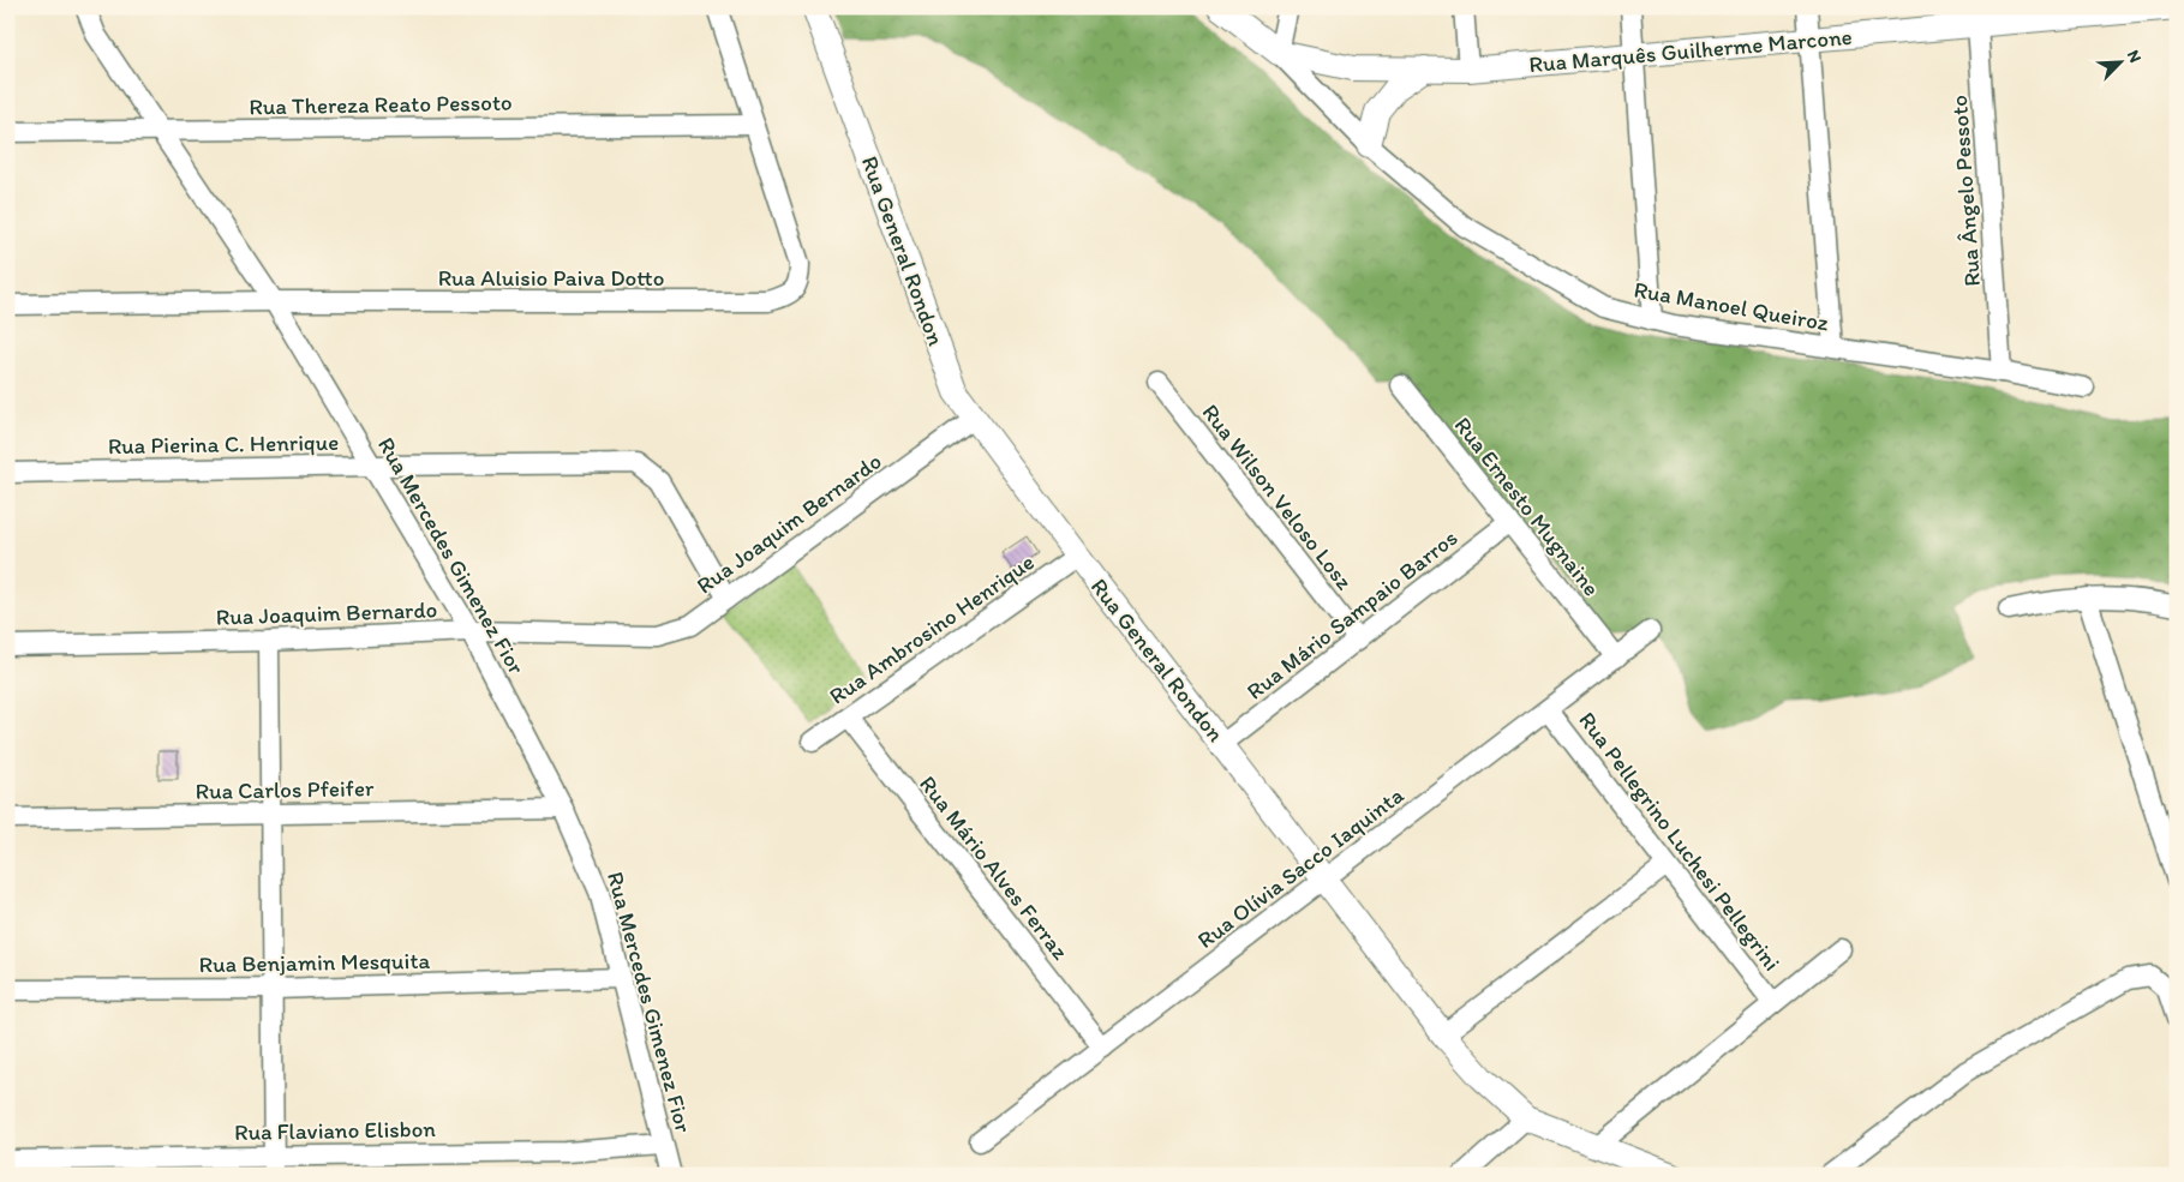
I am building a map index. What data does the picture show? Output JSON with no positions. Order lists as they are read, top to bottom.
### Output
{
  "streets": {
    "street": [
      "Rua Marquês Guilherme Marcone",
      "Rua Thereza Reato Pessoto",
      "Rua Ângelo Pessoto",
      "Rua General Rondon",
      "Rua Aluisio Paiva Dotto",
      "Rua Manoel Queiroz",
      "Rua Pierina C. Henrique",
      "Rua Wilson Veloso Losz",
      "Rua Ernesto Mugnaine",
      "Rua Joaquim Bernardo",
      "Rua Mercedes Gimenez Fior",
      "Rua Mário Sampaio Barros",
      "Rua Ambrosino Henrique",
      "Rua Carlos Pfeifer",
      "Rua Pellegrino Luchesi Pellegrini",
      "Rua Mário Alves Ferraz",
      "Rua Olívia Sacco Iaquinta",
      "Rua Benjamin Mesquita",
      "Rua Flaviano Elisbon"
    ]
  },
  "crossings": [
    ["Rua Marquês Guilherme Marcone", "Rua Ângelo Pessoto"],
    ["Rua Marquês Guilherme Marcone", "Rua Manoel Queiroz"],
    ["Rua Thereza Reato Pessoto", "Rua Aluisio Paiva Dotto"],
    ["Rua Thereza Reato Pessoto", "Rua Mercedes Gimenez Fior"],
    ["Rua Ângelo Pessoto", "Rua Manoel Queiroz"],
    ["Rua General Rondon", "Rua Joaquim Bernardo"],
    ["Rua General Rondon", "Rua Mário Sampaio Barros"],
    ["Rua General Rondon", "Rua Ambrosino Henrique"],
    ["Rua General Rondon", "Rua Olívia Sacco Iaquinta"],
    ["Rua Aluisio Paiva Dotto", "Rua Mercedes Gimenez Fior"],
    ["Rua Pierina C. Henrique", "Rua Joaquim Bernardo"],
    ["Rua Pierina C. Henrique", "Rua Mercedes Gimenez Fior"],
    ["Rua Wilson Veloso Losz", "Rua Mário Sampaio Barros"],
    ["Rua Ernesto Mugnaine", "Rua Mário Sampaio Barros"],
    ["Rua Ernesto Mugnaine", "Rua Olívia Sacco Iaquinta"],
    ["Rua Joaquim Bernardo", "Rua Mercedes Gimenez Fior"],
    ["Rua Mercedes Gimenez Fior", "Rua Carlos Pfeifer"],
    ["Rua Mercedes Gimenez Fior", "Rua Benjamin Mesquita"],
    ["Rua Mercedes Gimenez Fior", "Rua Flaviano Elisbon"],
    ["Rua Ambrosino Henrique", "Rua Mário Alves Ferraz"],
    ["Rua Pellegrino Luchesi Pellegrini", "Rua Olívia Sacco Iaquinta"],
    ["Rua Mário Alves Ferraz", "Rua Olívia Sacco Iaquinta"]
  ],
  "north": "top right"
}
